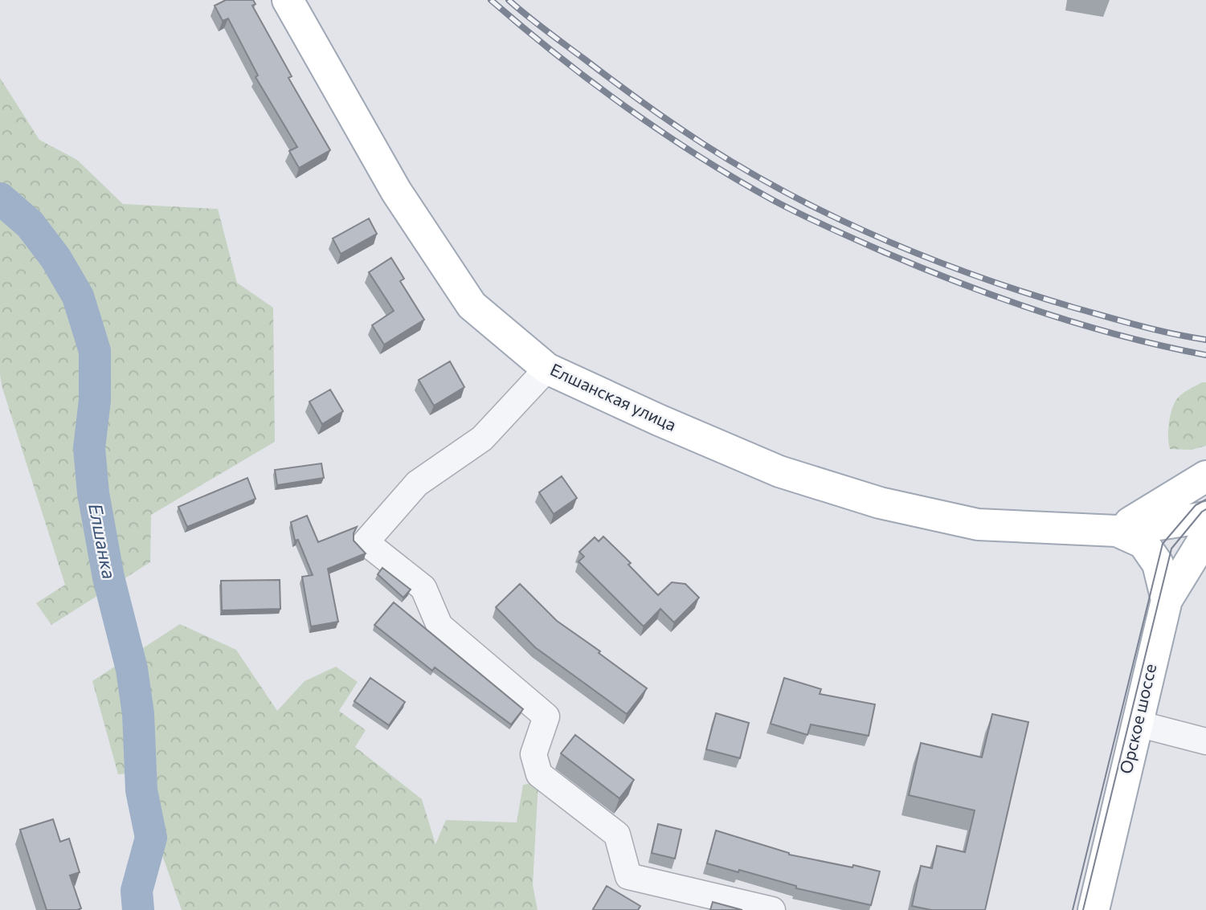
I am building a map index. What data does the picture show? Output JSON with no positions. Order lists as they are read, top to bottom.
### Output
{
  "streets": {
    "main road": ["Елшанская улица", "Орское шоссе"]
  },
  "water": ["Елшанка"]
}
